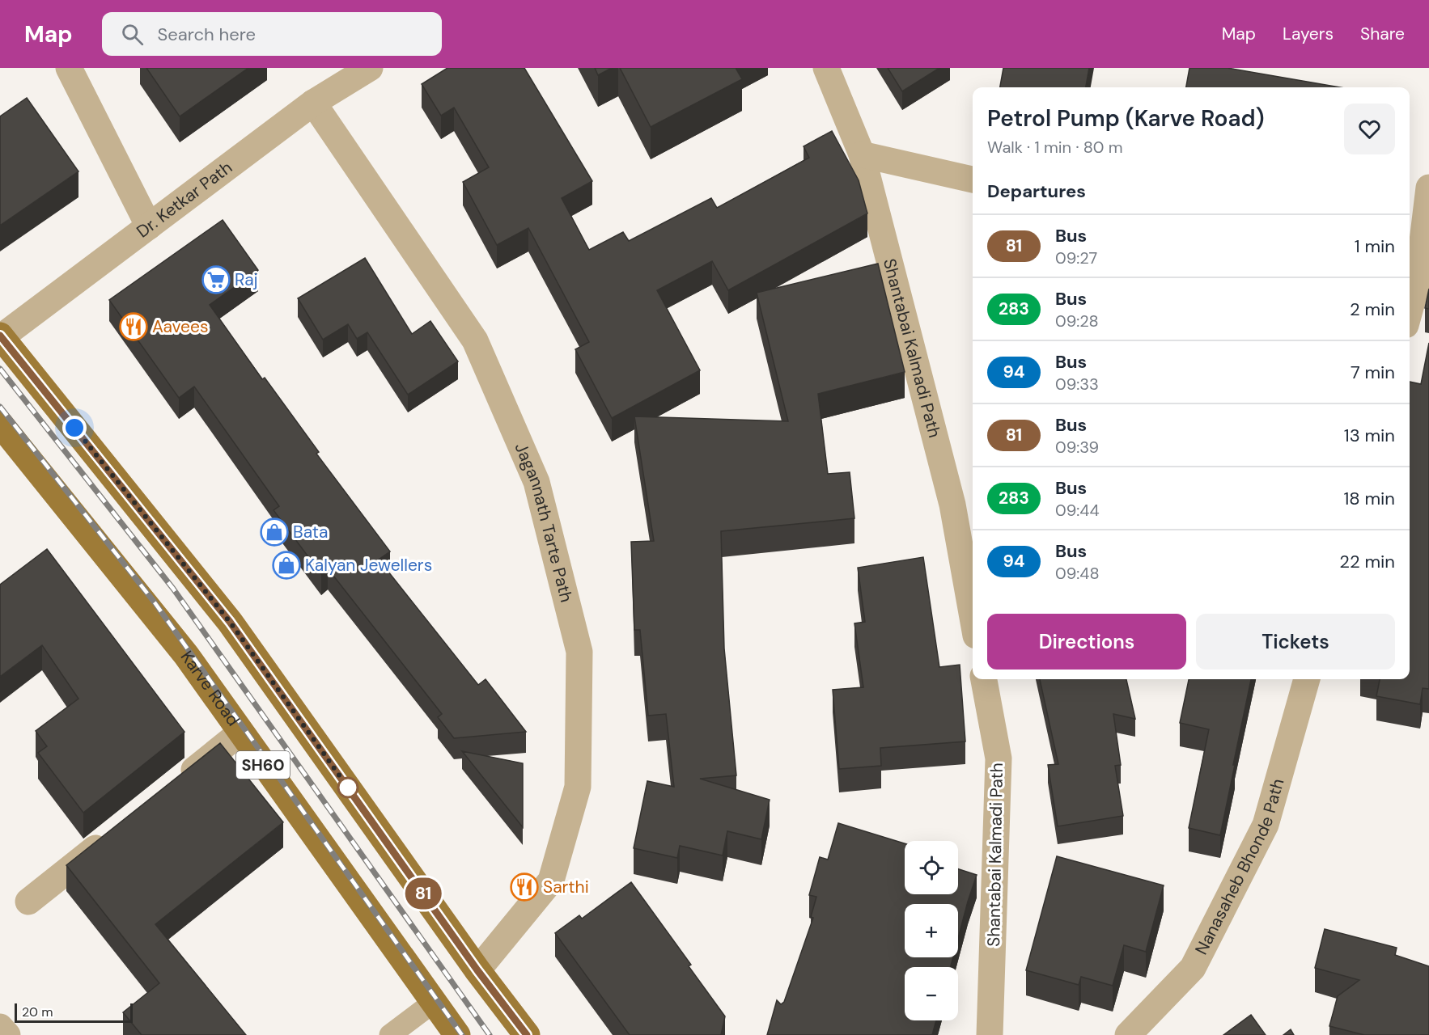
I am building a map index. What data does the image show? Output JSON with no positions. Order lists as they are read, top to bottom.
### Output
{
  "streets": {
    "main road": ["Karve Road", "SH60"],
    "street": [
      "Dr. Ketkar Path",
      "Shantabai Kalmadi Path",
      "Jagannath Tarte Path",
      "Nanasaheb Bhonde Path"
    ]
  },
  "crossings": [
    ["Dr. Ketkar Path", "Jagannath Tarte Path"]
  ],
  "places": {
    "supermarket": ["Raj"],
    "restaurant": ["Aavees", "Sarthi"],
    "shop": ["Bata", "Kalyan Jewellers"]
  },
  "lines": ["bus line 81"],
  "scale_bar": "20 m",
  "page": {
    "header": "Map",
    "search": "Search here",
    "nav": ["Map", "Layers", "Share"],
    "on_map": "81",
    "heading": [
      ["Petrol Pump (Karve Road)", "Walk · 1 min · 80 m"],
      "Departures"
    ],
    "list": [
      {
        "mark": "81",
        "name": "Bus",
        "note": "09:27",
        "value": "1 min"
      },
      {
        "mark": "283",
        "name": "Bus",
        "note": "09:28",
        "value": "2 min"
      },
      {
        "mark": "94",
        "name": "Bus",
        "note": "09:33",
        "value": "7 min"
      },
      {
        "mark": "81",
        "name": "Bus",
        "note": "09:39",
        "value": "13 min"
      },
      {
        "mark": "283",
        "name": "Bus",
        "note": "09:44",
        "value": "18 min"
      },
      {
        "mark": "94",
        "name": "Bus",
        "note": "09:48",
        "value": "22 min"
      }
    ],
    "buttons": ["Directions", "Tickets"],
    "map_buttons": ["+", "−"],
    "scale": "20 m"
  }
}
